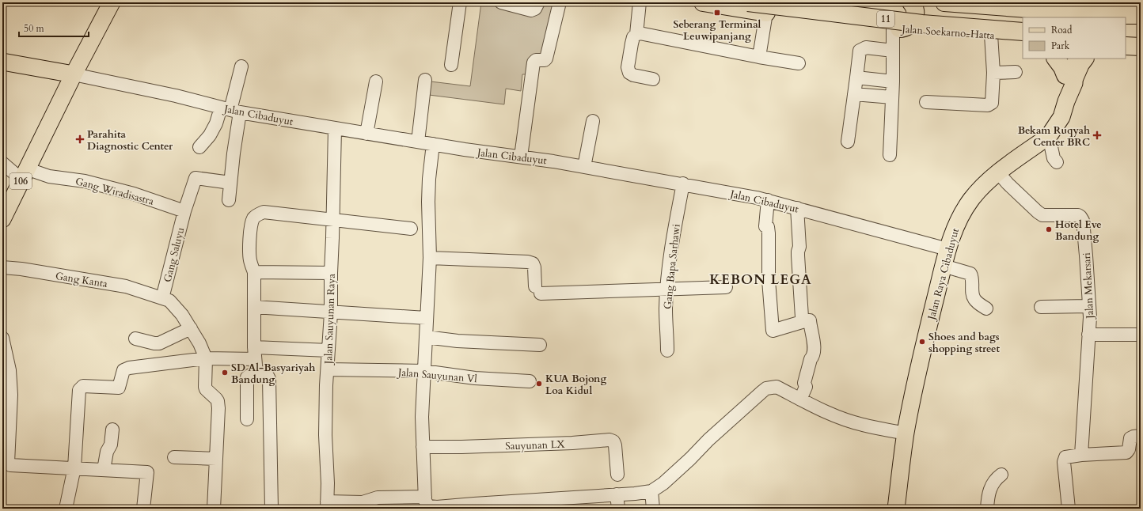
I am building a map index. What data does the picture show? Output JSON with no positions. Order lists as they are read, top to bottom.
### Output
{
  "streets": {
    "highway": ["11", "Jalan Soekarno-Hatta"],
    "main road": ["106", "Jalan Raya Cibaduyut"],
    "street": [
      "Jalan Cibaduyut",
      "Gang Wiradisastra",
      "Gang Saluyu",
      "Gang Bapa Sarhawi",
      "Gang Kanta",
      "Jalan Mekarsari",
      "Jalan Sauyunan Raya",
      "Jalan Sauyunan Vl",
      "Sauyunan LX"
    ]
  },
  "crossings": [
    ["Jalan Cibaduyut", "106"],
    ["Jalan Cibaduyut", "Gang Bapa Sarhawi"],
    ["Jalan Cibaduyut", "Jalan Raya Cibaduyut"],
    ["Jalan Cibaduyut", "Jalan Sauyunan Raya"],
    ["106", "Gang Wiradisastra"],
    ["Gang Wiradisastra", "Gang Saluyu"],
    ["Gang Saluyu", "Gang Kanta"],
    ["Jalan Raya Cibaduyut", "Jalan Mekarsari"],
    ["Jalan Sauyunan Raya", "Jalan Sauyunan Vl"]
  ],
  "districts": ["KEBON LEGA"],
  "places": {
    "transit": ["Seberang Terminal Leuwipanjang"],
    "health": ["Bekam Ruqyah Center BRC", "Parahita Diagnostic Center"],
    "other": [
      "Hotel Eve Bandung",
      "Shoes and bags shopping street",
      "SD Al-Basyariyah Bandung",
      "KUA Bojong Loa Kidul"
    ]
  },
  "legend": ["Road", "Park"],
  "scale_bar": "50 m"
}
